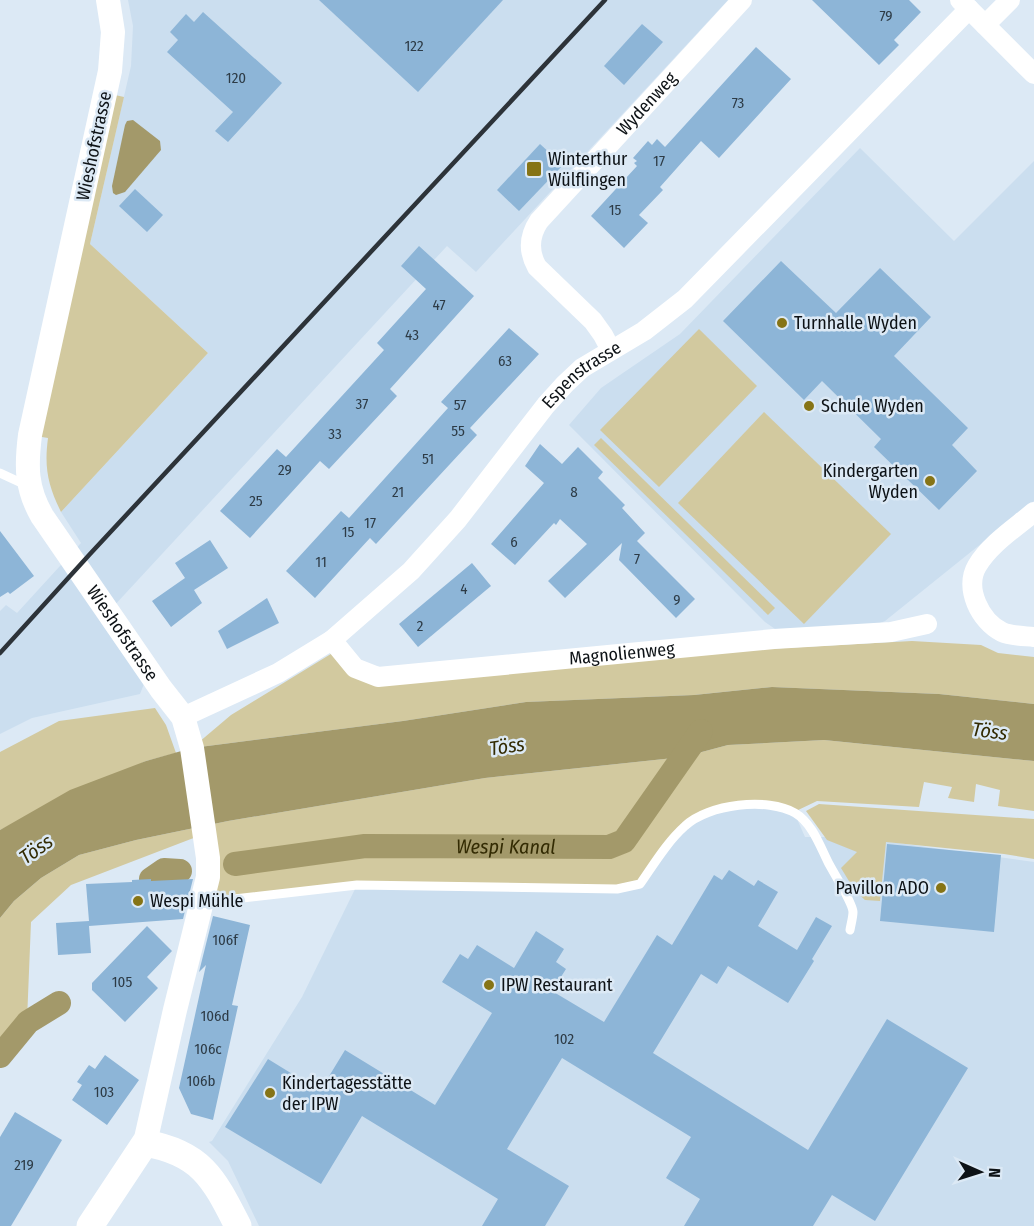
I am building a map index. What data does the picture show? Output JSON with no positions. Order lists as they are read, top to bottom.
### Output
{
  "streets": {
    "street": [
      "Wydenweg",
      "Wieshofstrasse",
      "Espenstrasse",
      "Magnolienweg"
    ]
  },
  "crossings": [
    ["Wydenweg", "Espenstrasse"],
    ["Wieshofstrasse", "Espenstrasse"],
    ["Espenstrasse", "Magnolienweg"]
  ],
  "water": ["Töss", "Wespi Kanal"],
  "places": {
    "transit": ["Winterthur Wülflingen"],
    "other": [
      "Turnhalle Wyden",
      "Schule Wyden",
      "Kindergarten Wyden",
      "Pavillon ADO",
      "Wespi Mühle",
      "IPW Restaurant",
      "Kindertagesstätte der IPW"
    ]
  },
  "house_numbers": [
    "79",
    "122",
    "120",
    "73",
    "17",
    "15",
    "47",
    "43",
    "63",
    "37",
    "57",
    "55",
    "33",
    "51",
    "29",
    "21",
    "8",
    "25",
    "17",
    "15",
    "6",
    "7",
    "11",
    "4",
    "9",
    "2",
    "106f",
    "105",
    "106d",
    "102",
    "106c",
    "106b",
    "103",
    "219"
  ],
  "north": "right"
}
